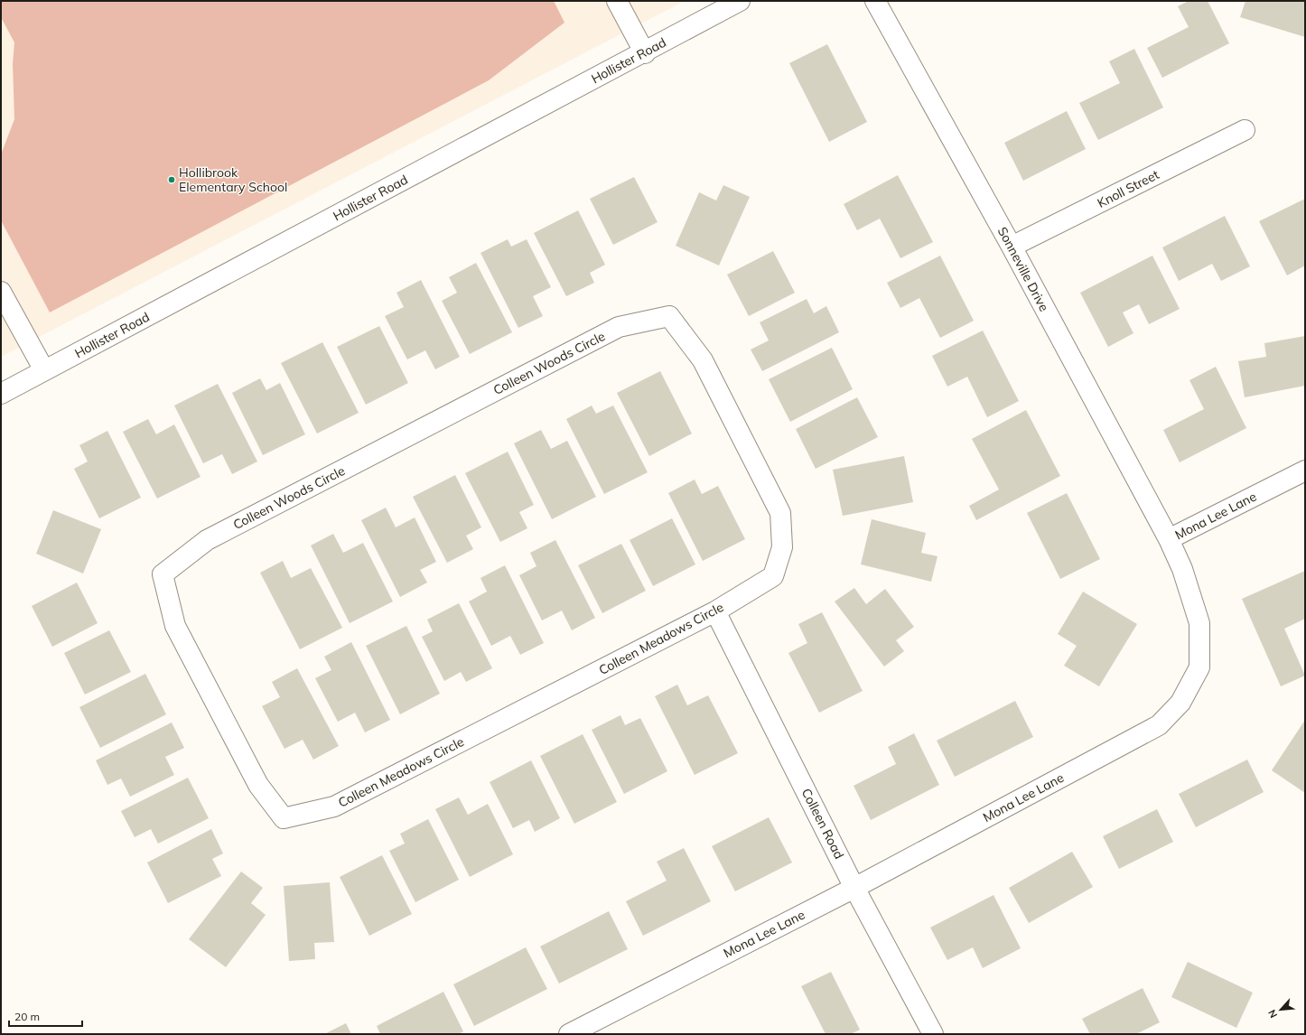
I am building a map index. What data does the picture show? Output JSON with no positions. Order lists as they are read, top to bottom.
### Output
{
  "streets": {
    "street": [
      "Hollister Road",
      "Knoll Street",
      "Sonneville Drive",
      "Colleen Woods Circle",
      "Mona Lee Lane",
      "Colleen Meadows Circle",
      "Colleen Road"
    ]
  },
  "crossings": [
    ["Knoll Street", "Sonneville Drive"],
    ["Sonneville Drive", "Mona Lee Lane"],
    ["Colleen Woods Circle", "Colleen Meadows Circle"],
    ["Mona Lee Lane", "Colleen Road"],
    ["Colleen Meadows Circle", "Colleen Road"]
  ],
  "places": ["Hollibrook Elementary School"],
  "scale_bar": "20 m",
  "north": "bottom left"
}
